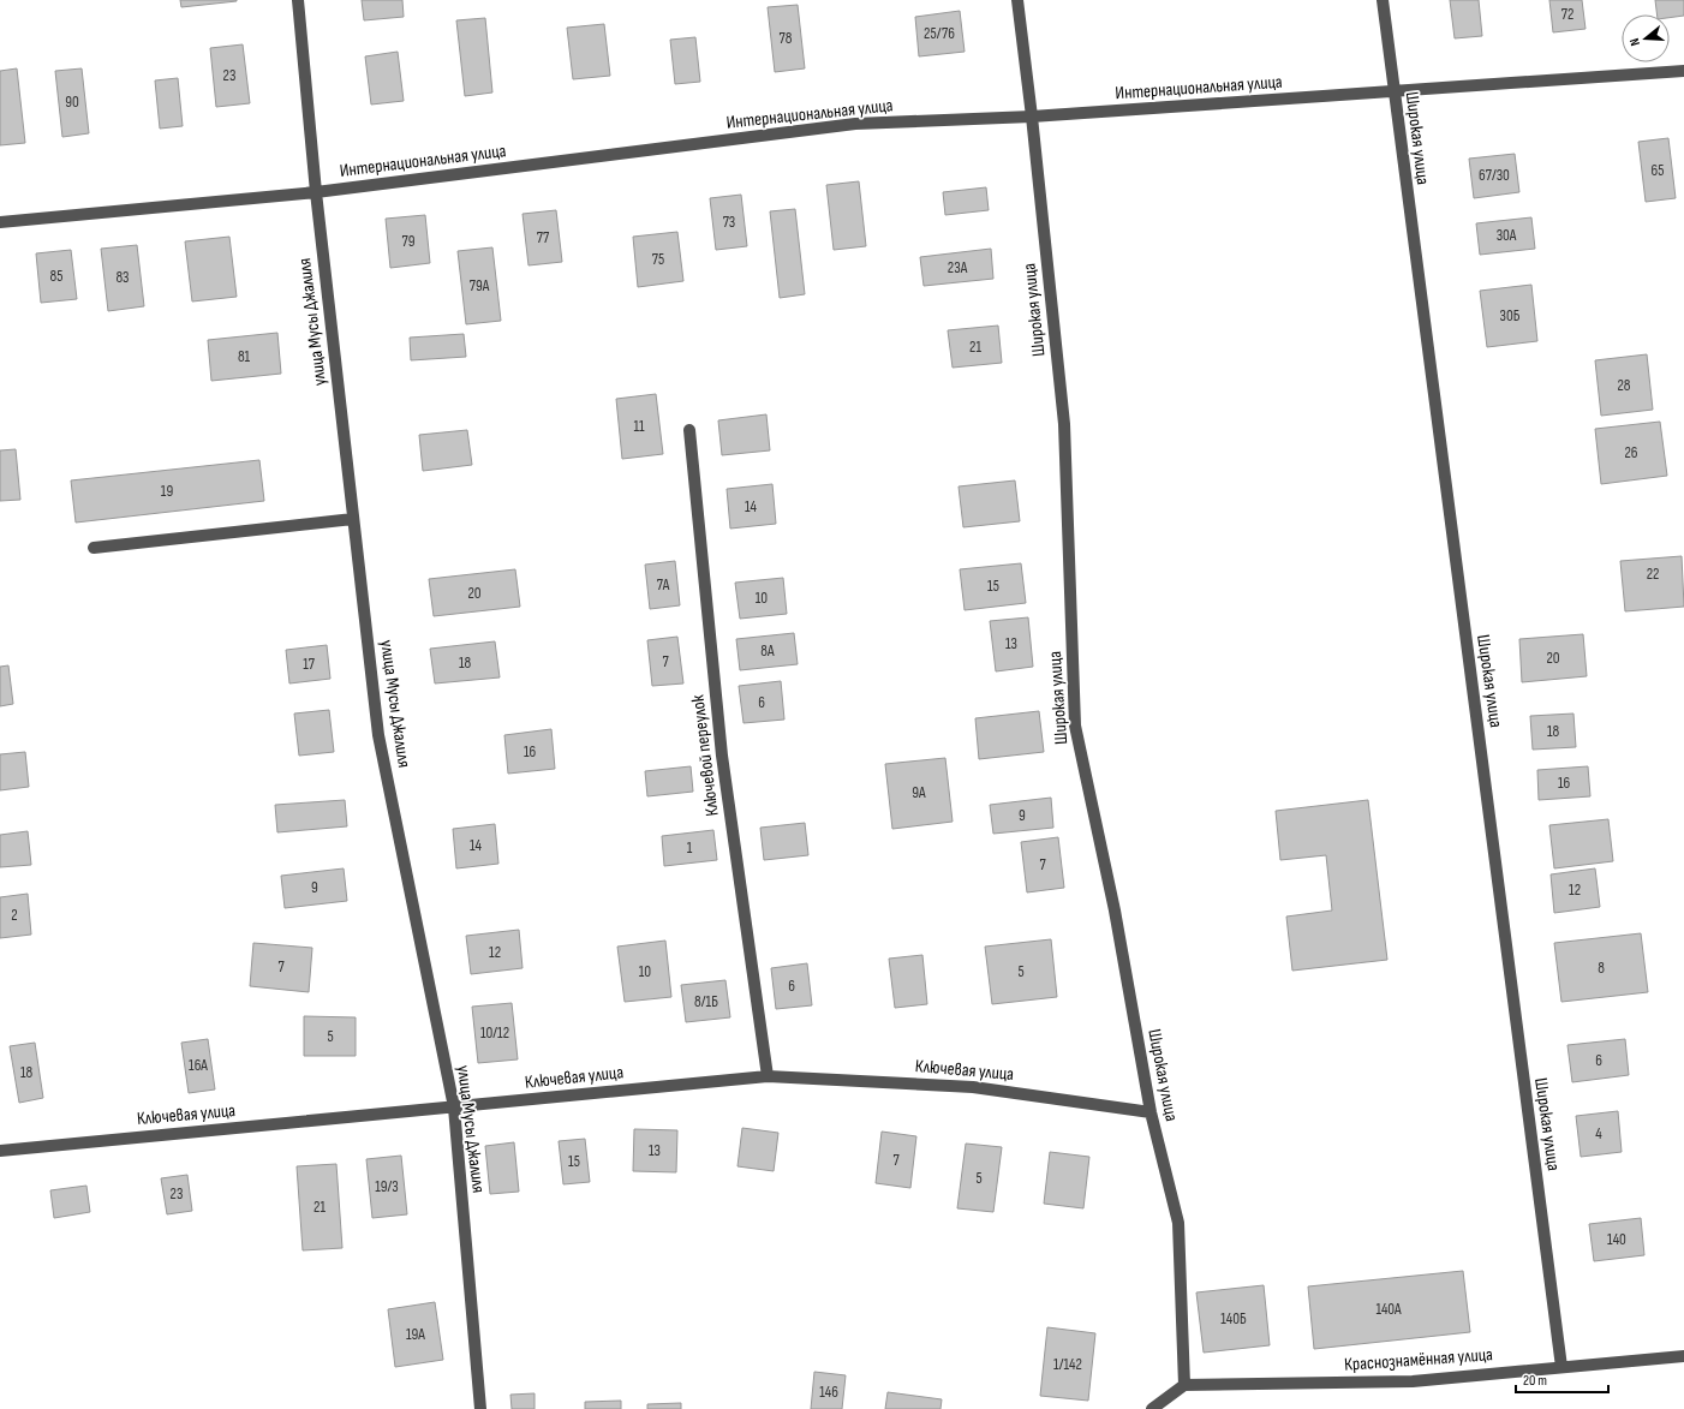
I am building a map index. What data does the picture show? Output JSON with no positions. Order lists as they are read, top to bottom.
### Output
{
  "streets": {
    "street": [
      "Интернациональная улица",
      "Широкая улица",
      "улица Мусы Джалиля",
      "Ключевой переулок",
      "Ключевая улица",
      "Краснознамённая улица"
    ]
  },
  "crossings": [
    ["Интернациональная улица", "Широкая улица"],
    ["Интернациональная улица", "улица Мусы Джалиля"],
    ["Широкая улица", "Ключевая улица"],
    ["Широкая улица", "Краснознамённая улица"],
    ["улица Мусы Джалиля", "Ключевая улица"],
    ["Ключевой переулок", "Ключевая улица"]
  ],
  "house_numbers": [
    "72",
    "25/76",
    "78",
    "23",
    "90",
    "65",
    "67/30",
    "73",
    "30А",
    "77",
    "79",
    "75",
    "23А",
    "85",
    "83",
    "79А",
    "30Б",
    "21",
    "81",
    "28",
    "11",
    "26",
    "19",
    "14",
    "22",
    "7А",
    "15",
    "20",
    "10",
    "13",
    "8А",
    "20",
    "7",
    "18",
    "17",
    "6",
    "18",
    "16",
    "16",
    "9А",
    "9",
    "14",
    "1",
    "7",
    "9",
    "12",
    "2",
    "12",
    "7",
    "8",
    "10",
    "5",
    "6",
    "8/1Б",
    "10/12",
    "5",
    "6",
    "16А",
    "18",
    "4",
    "13",
    "7",
    "15",
    "5",
    "19/3",
    "23",
    "21",
    "140",
    "140А",
    "140Б",
    "19А",
    "1/142",
    "146"
  ],
  "scale_bar": "20 m",
  "north": "left"
}
